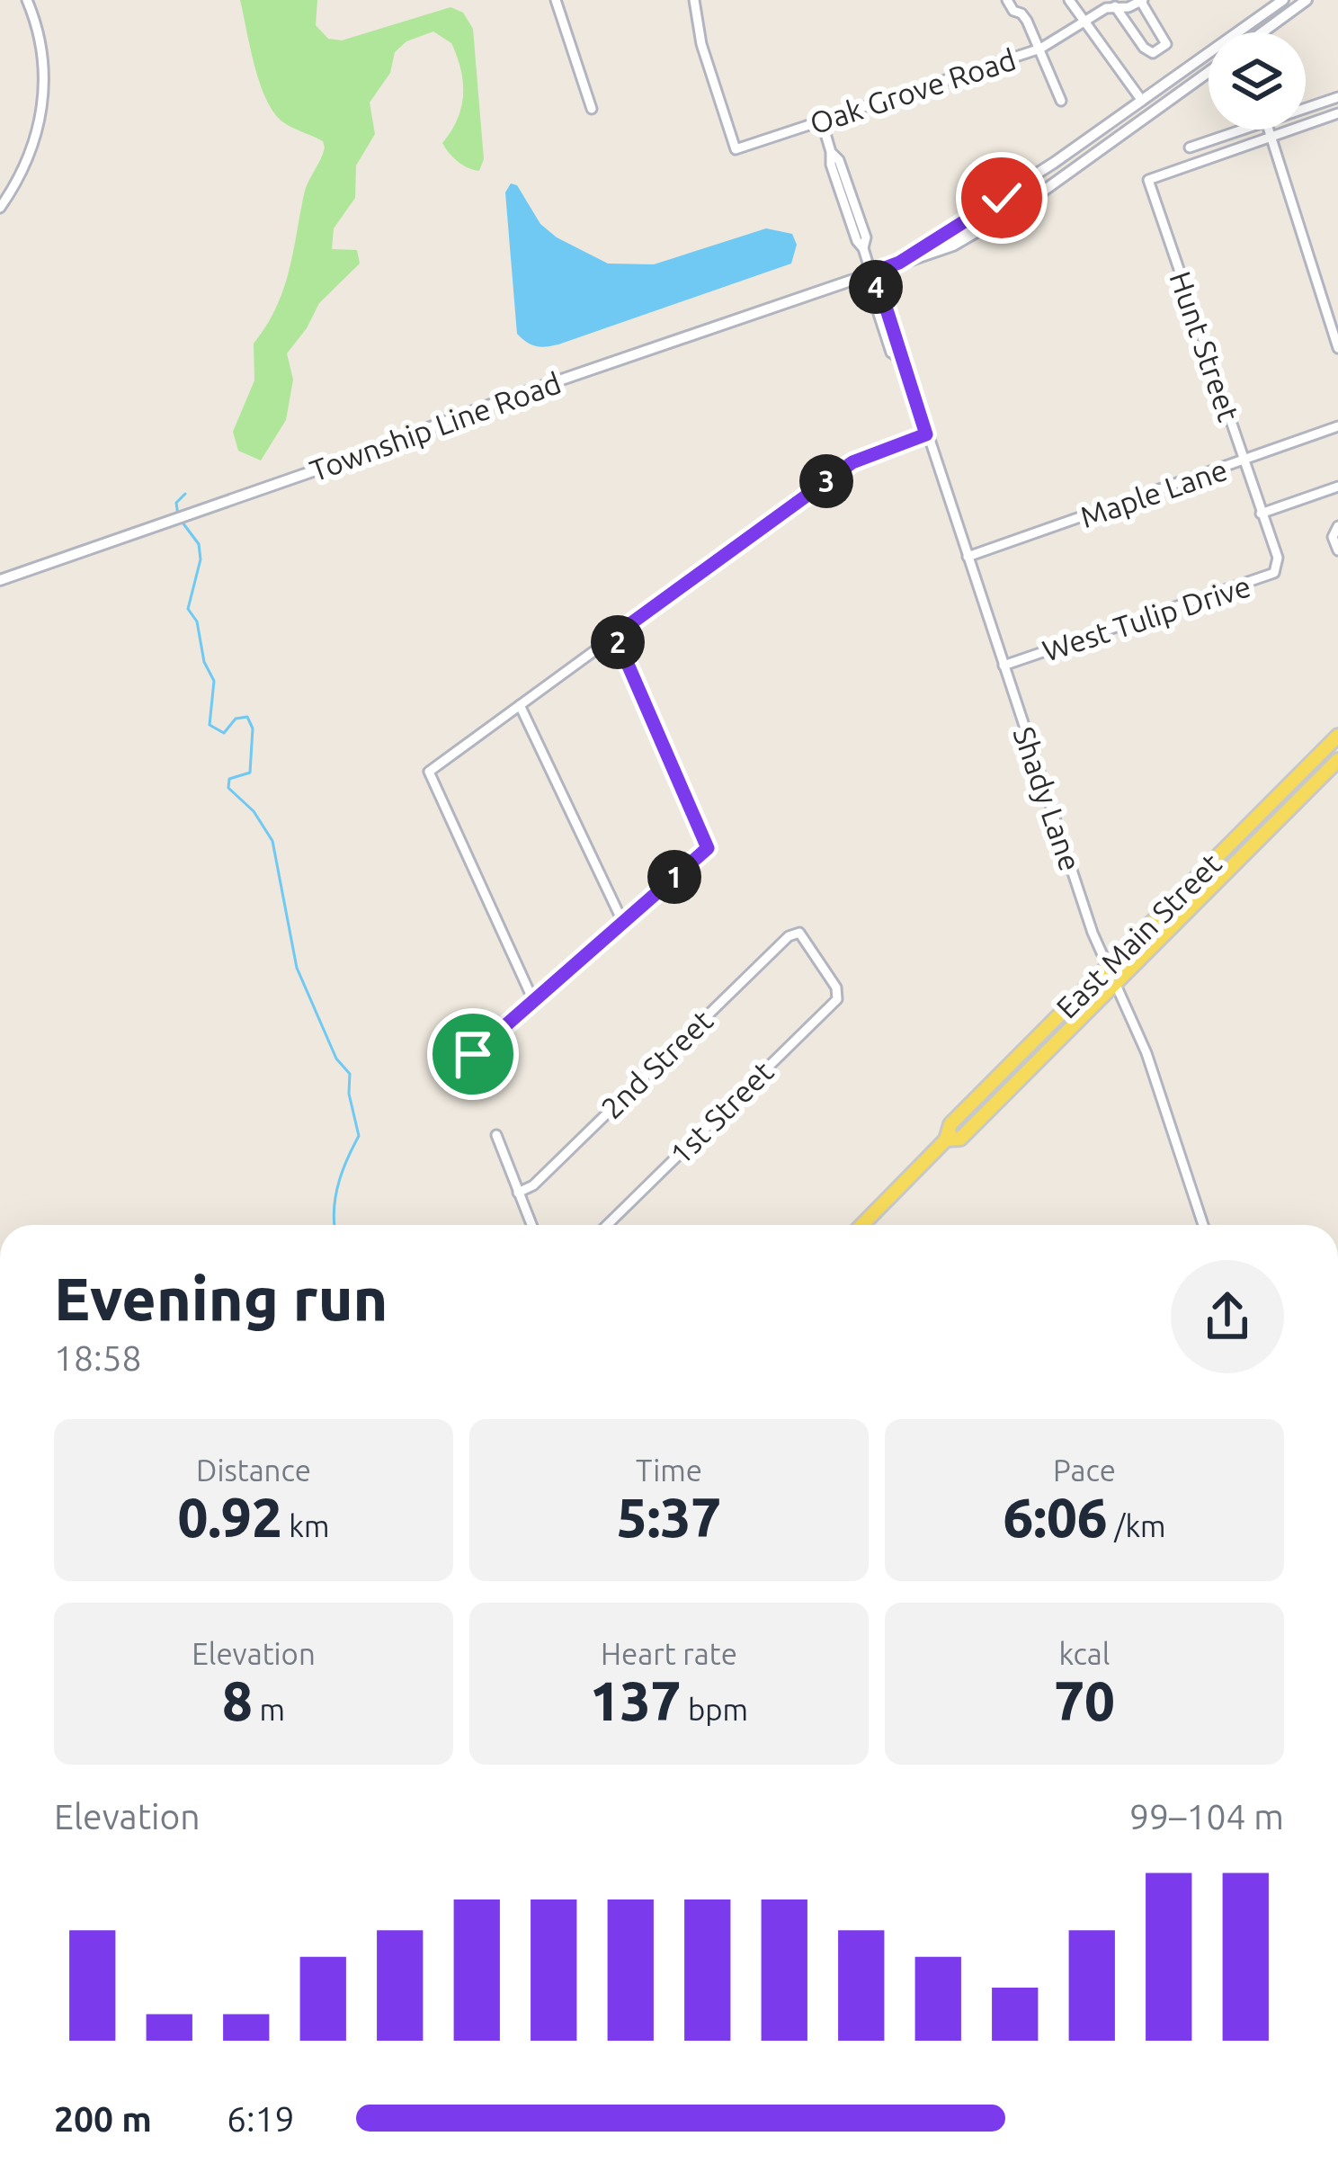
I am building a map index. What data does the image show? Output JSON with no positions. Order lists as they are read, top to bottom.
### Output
{
  "streets": {
    "main road": ["East Main Street"],
    "street": [
      "Oak Grove Road",
      "Hunt Street",
      "Township Line Road",
      "Maple Lane",
      "West Tulip Drive",
      "Shady Lane",
      "2nd Street",
      "1st Street"
    ]
  },
  "crossings": [
    ["Hunt Street", "Maple Lane"],
    ["Hunt Street", "West Tulip Drive"],
    ["Township Line Road", "Shady Lane"],
    ["Maple Lane", "Shady Lane"],
    ["West Tulip Drive", "Shady Lane"],
    ["Shady Lane", "East Main Street"],
    ["2nd Street", "1st Street"]
  ],
  "page": {
    "pins": [
      "4",
      "3",
      "2",
      "1"
    ],
    "heading": ["Evening run", "18:58"],
    "stats": [
      ["Distance", "0.92 km"],
      ["Time", "5:37"],
      ["Pace", "6:06 /km"],
      ["Elevation", "8 m"],
      ["Heart rate", "137 bpm"],
      ["kcal", "70"]
    ],
    "chart": ["Elevation", "99–104 m"],
    "list": [
      {
        "name": "200 m",
        "note": "6:19"
      }
    ]
  }
}
